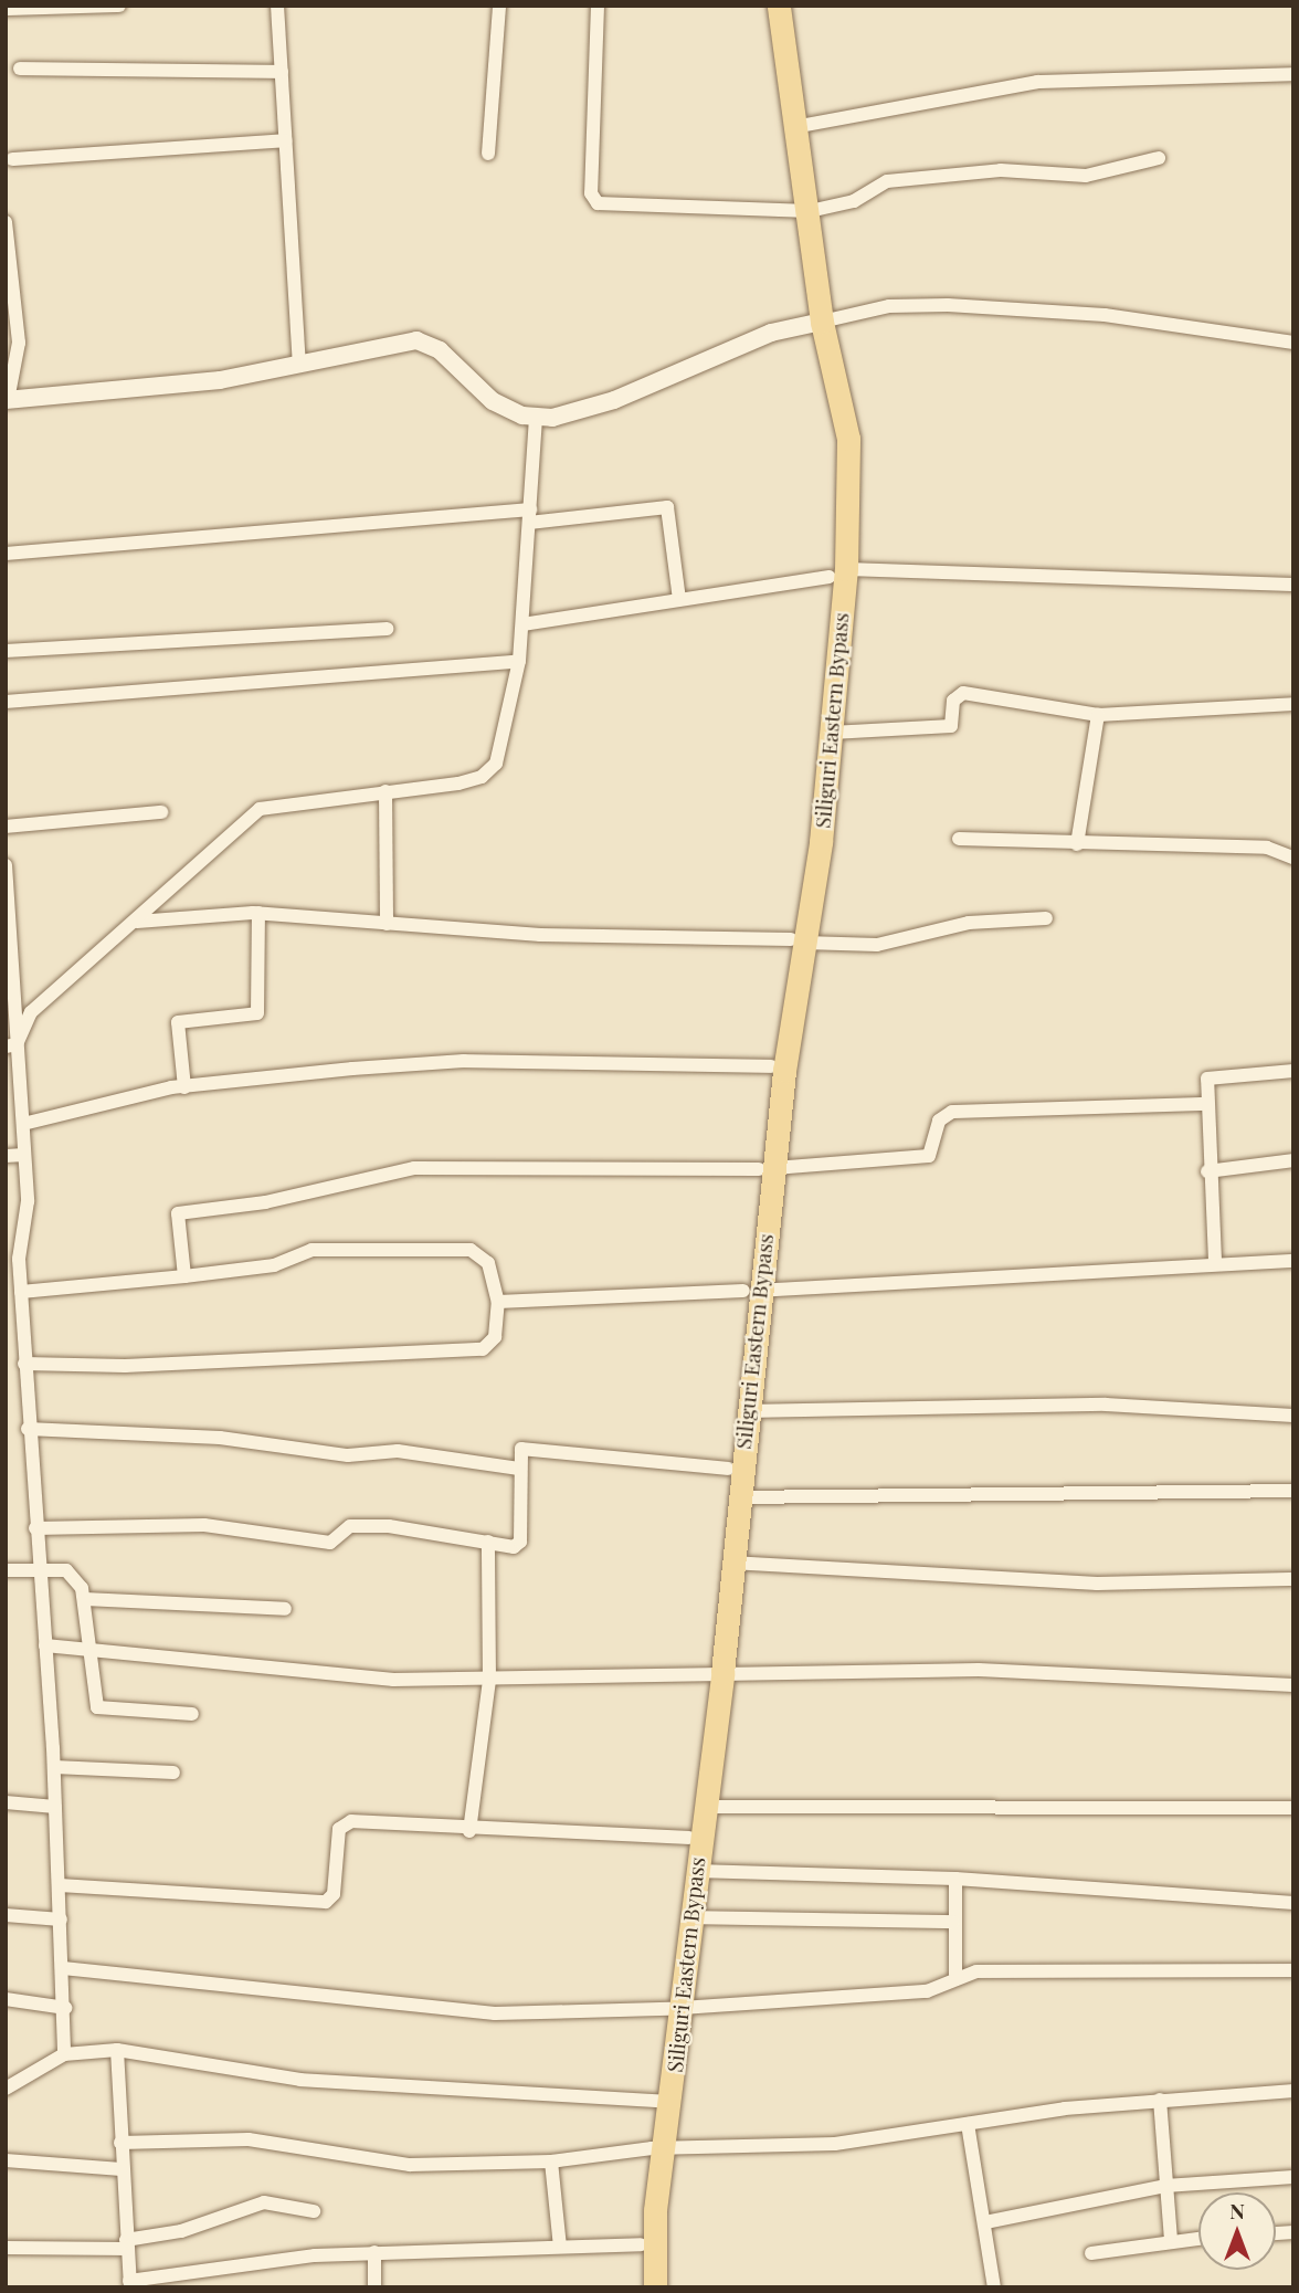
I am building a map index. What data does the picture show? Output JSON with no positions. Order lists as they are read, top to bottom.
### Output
{
  "streets": {
    "main road": ["Siliguri Eastern Bypass"]
  },
  "north": "top"
}
